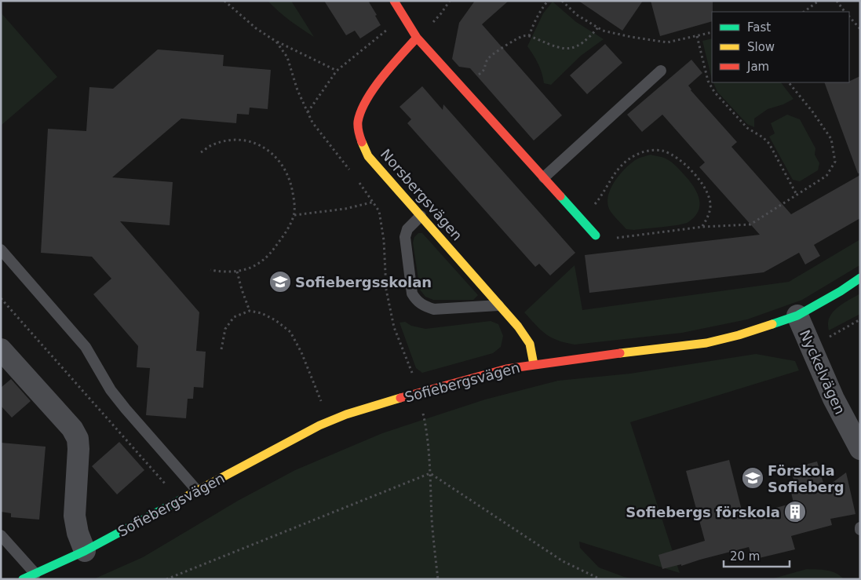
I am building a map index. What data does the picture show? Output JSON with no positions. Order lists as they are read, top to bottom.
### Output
{
  "streets": {
    "street": ["Norsbergsvägen", "Nyckelvägen", "Sofiebergsvägen"]
  },
  "crossings": [
    ["Norsbergsvägen", "Sofiebergsvägen"],
    ["Nyckelvägen", "Sofiebergsvägen"]
  ],
  "places": {
    "school or university": ["Sofiebergsskolan", "Förskola Sofieberg"],
    "building": ["Sofiebergs förskola"]
  },
  "legend": ["Fast", "Slow", "Jam"],
  "scale_bar": "20 m"
}
